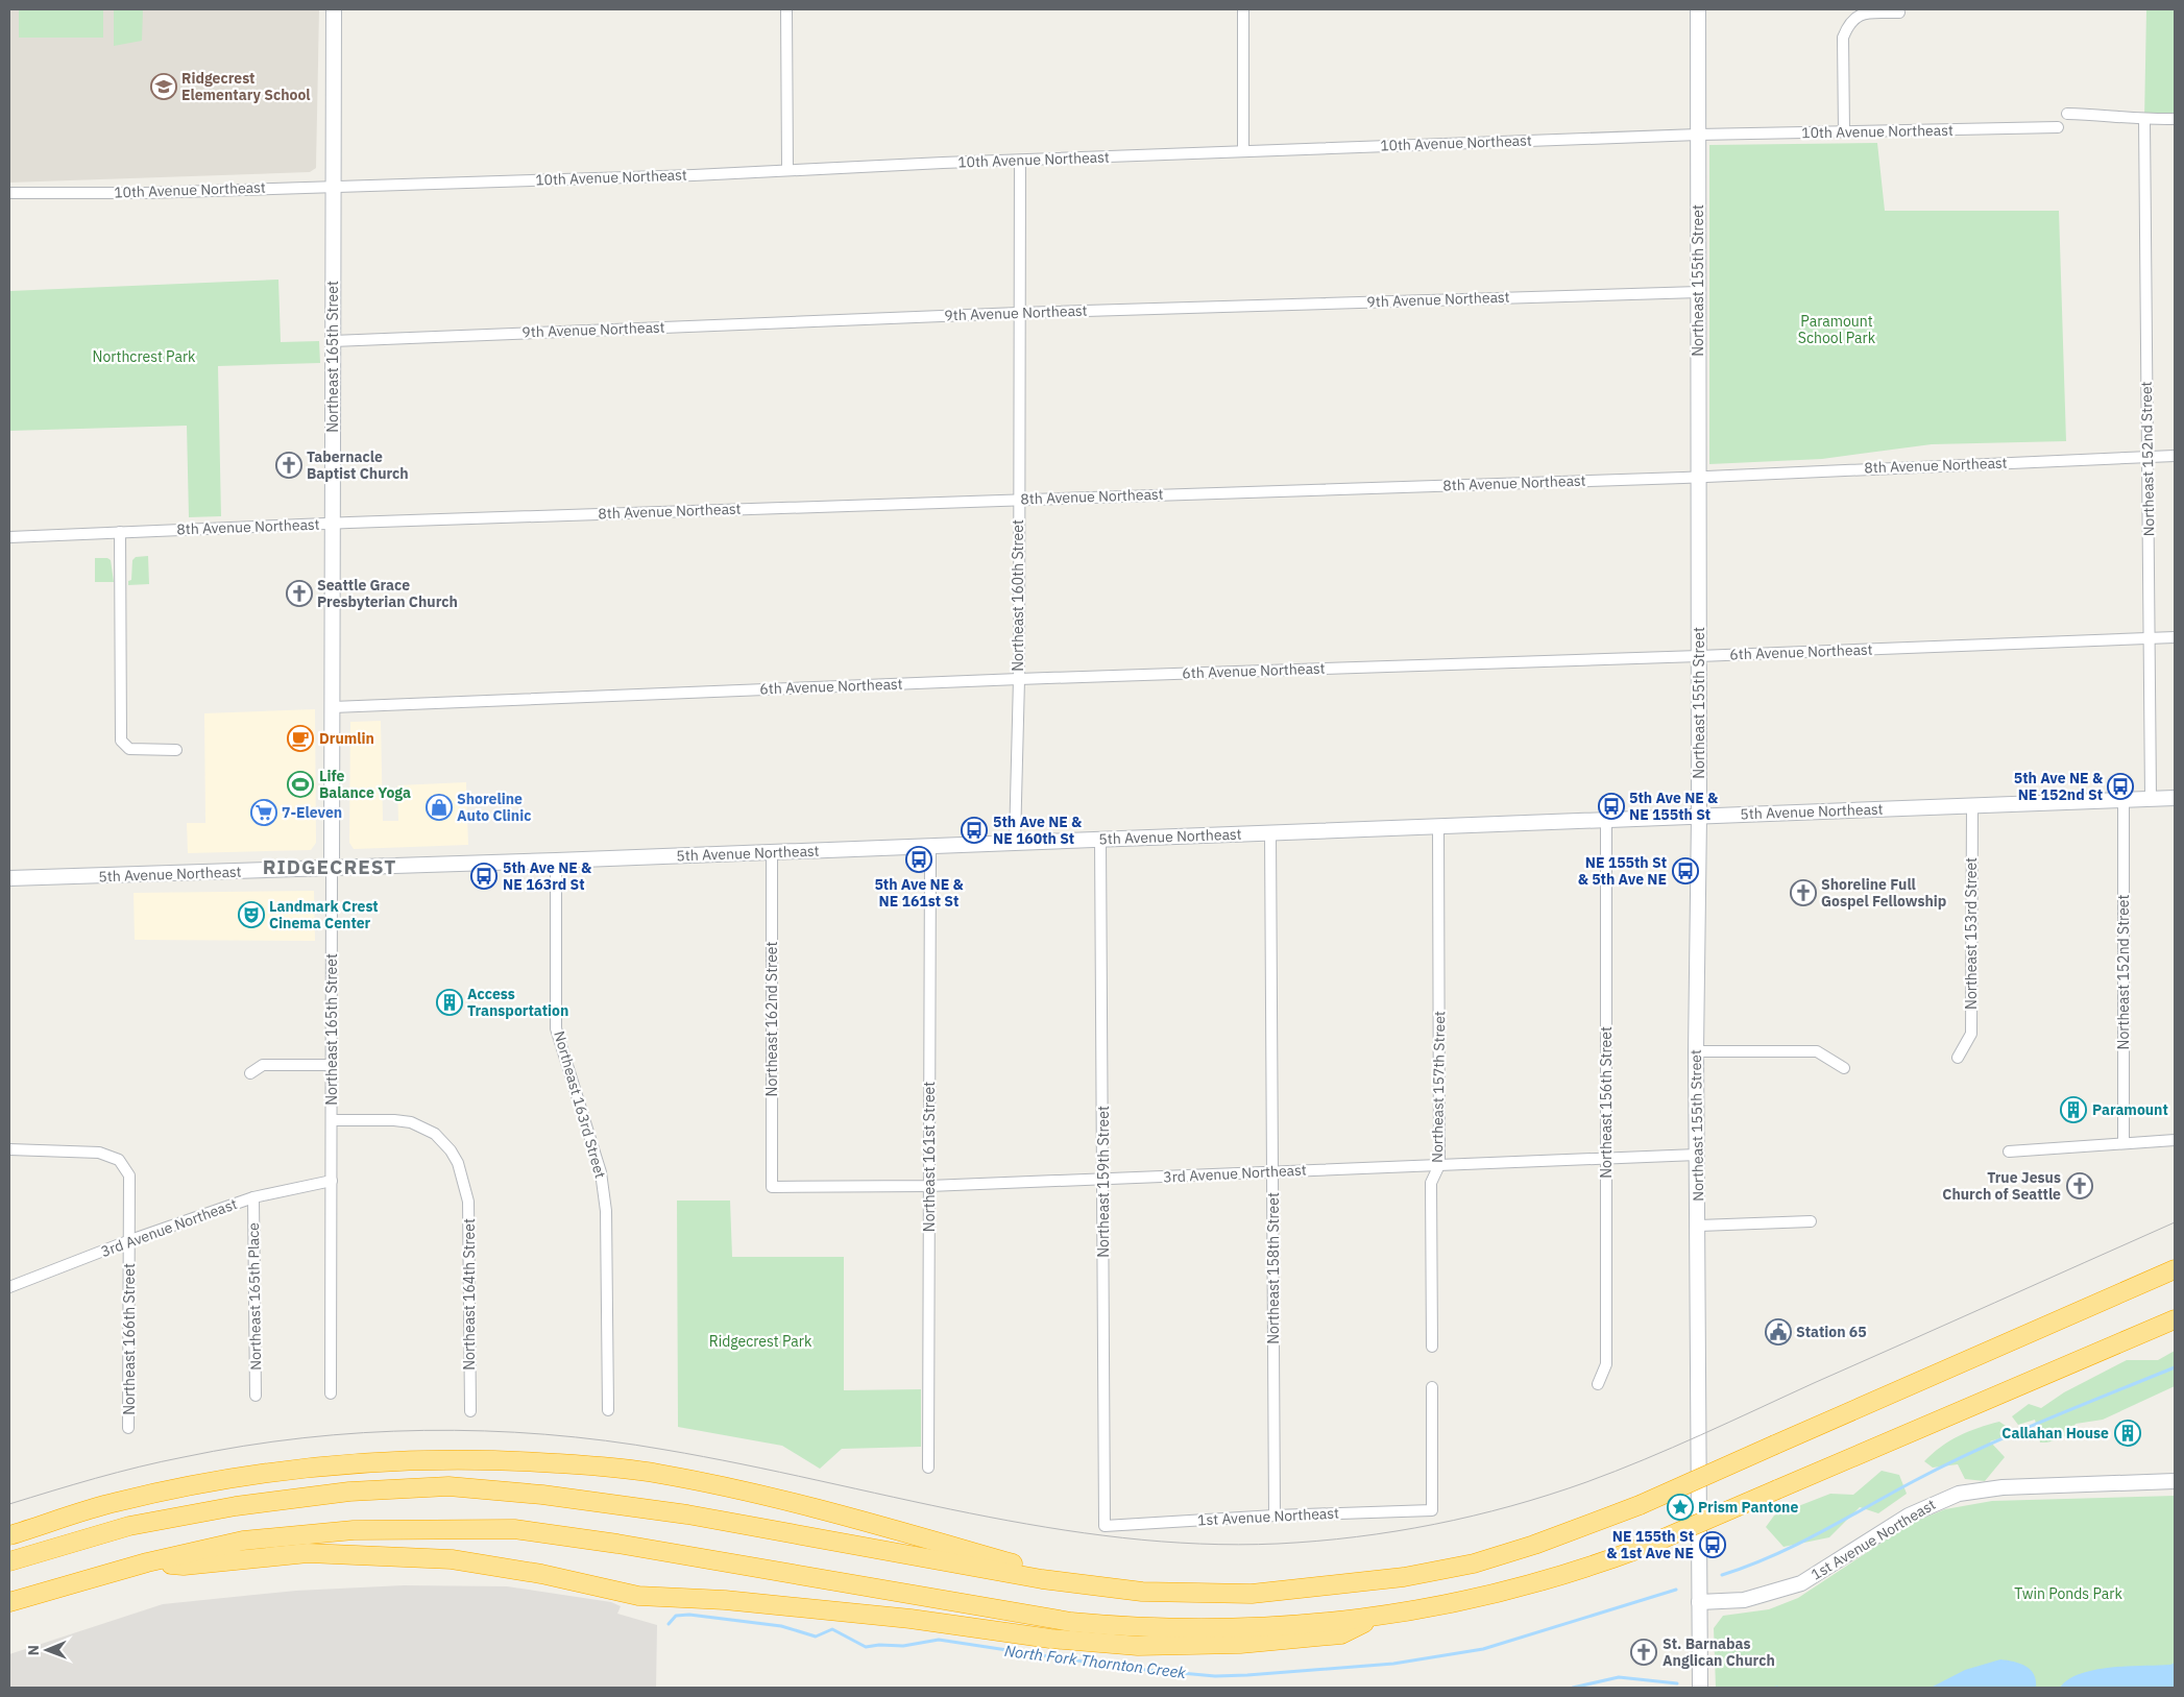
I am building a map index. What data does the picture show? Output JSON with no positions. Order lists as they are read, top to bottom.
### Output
{
  "streets": {
    "street": [
      "10th Avenue Northeast",
      "Northeast 155th Street",
      "9th Avenue Northeast",
      "Northeast 165th Street",
      "Northeast 152nd Street",
      "8th Avenue Northeast",
      "Northeast 160th Street",
      "6th Avenue Northeast",
      "5th Avenue Northeast",
      "Northeast 153rd Street",
      "Northeast 162nd Street",
      "Northeast 157th Street",
      "Northeast 156th Street",
      "Northeast 163rd Street",
      "Northeast 161st Street",
      "3rd Avenue Northeast",
      "Northeast 159th Street",
      "Northeast 158th Street",
      "Northeast 164th Street",
      "Northeast 165th Place",
      "Northeast 166th Street",
      "1st Avenue Northeast"
    ]
  },
  "crossings": [
    ["10th Avenue Northeast", "Northeast 155th Street"],
    ["10th Avenue Northeast", "Northeast 165th Street"],
    ["10th Avenue Northeast", "Northeast 160th Street"],
    ["Northeast 155th Street", "9th Avenue Northeast"],
    ["Northeast 155th Street", "8th Avenue Northeast"],
    ["Northeast 155th Street", "6th Avenue Northeast"],
    ["Northeast 155th Street", "5th Avenue Northeast"],
    ["Northeast 155th Street", "3rd Avenue Northeast"],
    ["Northeast 155th Street", "1st Avenue Northeast"],
    ["9th Avenue Northeast", "Northeast 165th Street"],
    ["9th Avenue Northeast", "Northeast 160th Street"],
    ["Northeast 165th Street", "8th Avenue Northeast"],
    ["Northeast 165th Street", "6th Avenue Northeast"],
    ["Northeast 165th Street", "5th Avenue Northeast"],
    ["Northeast 165th Street", "3rd Avenue Northeast"],
    ["Northeast 165th Street", "Northeast 164th Street"],
    ["Northeast 152nd Street", "8th Avenue Northeast"],
    ["Northeast 152nd Street", "6th Avenue Northeast"],
    ["Northeast 152nd Street", "5th Avenue Northeast"],
    ["8th Avenue Northeast", "Northeast 160th Street"],
    ["Northeast 160th Street", "6th Avenue Northeast"],
    ["Northeast 160th Street", "5th Avenue Northeast"],
    ["5th Avenue Northeast", "Northeast 153rd Street"],
    ["5th Avenue Northeast", "Northeast 162nd Street"],
    ["5th Avenue Northeast", "Northeast 157th Street"],
    ["5th Avenue Northeast", "Northeast 156th Street"],
    ["5th Avenue Northeast", "Northeast 163rd Street"],
    ["5th Avenue Northeast", "Northeast 161st Street"],
    ["5th Avenue Northeast", "Northeast 159th Street"],
    ["5th Avenue Northeast", "Northeast 158th Street"],
    ["Northeast 162nd Street", "3rd Avenue Northeast"],
    ["Northeast 157th Street", "3rd Avenue Northeast"],
    ["Northeast 156th Street", "3rd Avenue Northeast"],
    ["Northeast 161st Street", "3rd Avenue Northeast"],
    ["3rd Avenue Northeast", "Northeast 159th Street"],
    ["3rd Avenue Northeast", "Northeast 158th Street"],
    ["3rd Avenue Northeast", "Northeast 165th Place"],
    ["3rd Avenue Northeast", "Northeast 166th Street"],
    ["Northeast 159th Street", "1st Avenue Northeast"],
    ["Northeast 158th Street", "1st Avenue Northeast"]
  ],
  "districts": ["RIDGECREST"],
  "water": ["North Fork Thornton Creek"],
  "parks": [
    "Paramount School Park",
    "Northcrest Park",
    "Ridgecrest Park",
    "Twin Ponds Park"
  ],
  "places": {
    "school or university": ["Ridgecrest Elementary School"],
    "church": [
      "Tabernacle Baptist Church",
      "Seattle Grace Presbyterian Church",
      "Shoreline Full Gospel Fellowship",
      "True Jesus Church of Seattle",
      "St. Barnabas Anglican Church"
    ],
    "cafe": ["Drumlin"],
    "sports": ["Life Balance Yoga"],
    "bus stop": [
      "5th Ave NE & NE 152nd St",
      "5th Ave NE & NE 155th St",
      "5th Ave NE & NE 160th St",
      "5th Ave NE & NE 161st St",
      "NE 155th St & 5th Ave NE",
      "5th Ave NE & NE 163rd St",
      "NE 155th St & 1st Ave NE"
    ],
    "shop": ["Shoreline Auto Clinic"],
    "supermarket": ["7-Eleven"],
    "theatre": ["Landmark Crest Cinema Center"],
    "building": ["Access Transportation", "Paramount", "Callahan House"],
    "public building": ["Station 65"],
    "place": ["Prism Pantone"]
  },
  "north": "left"
}
